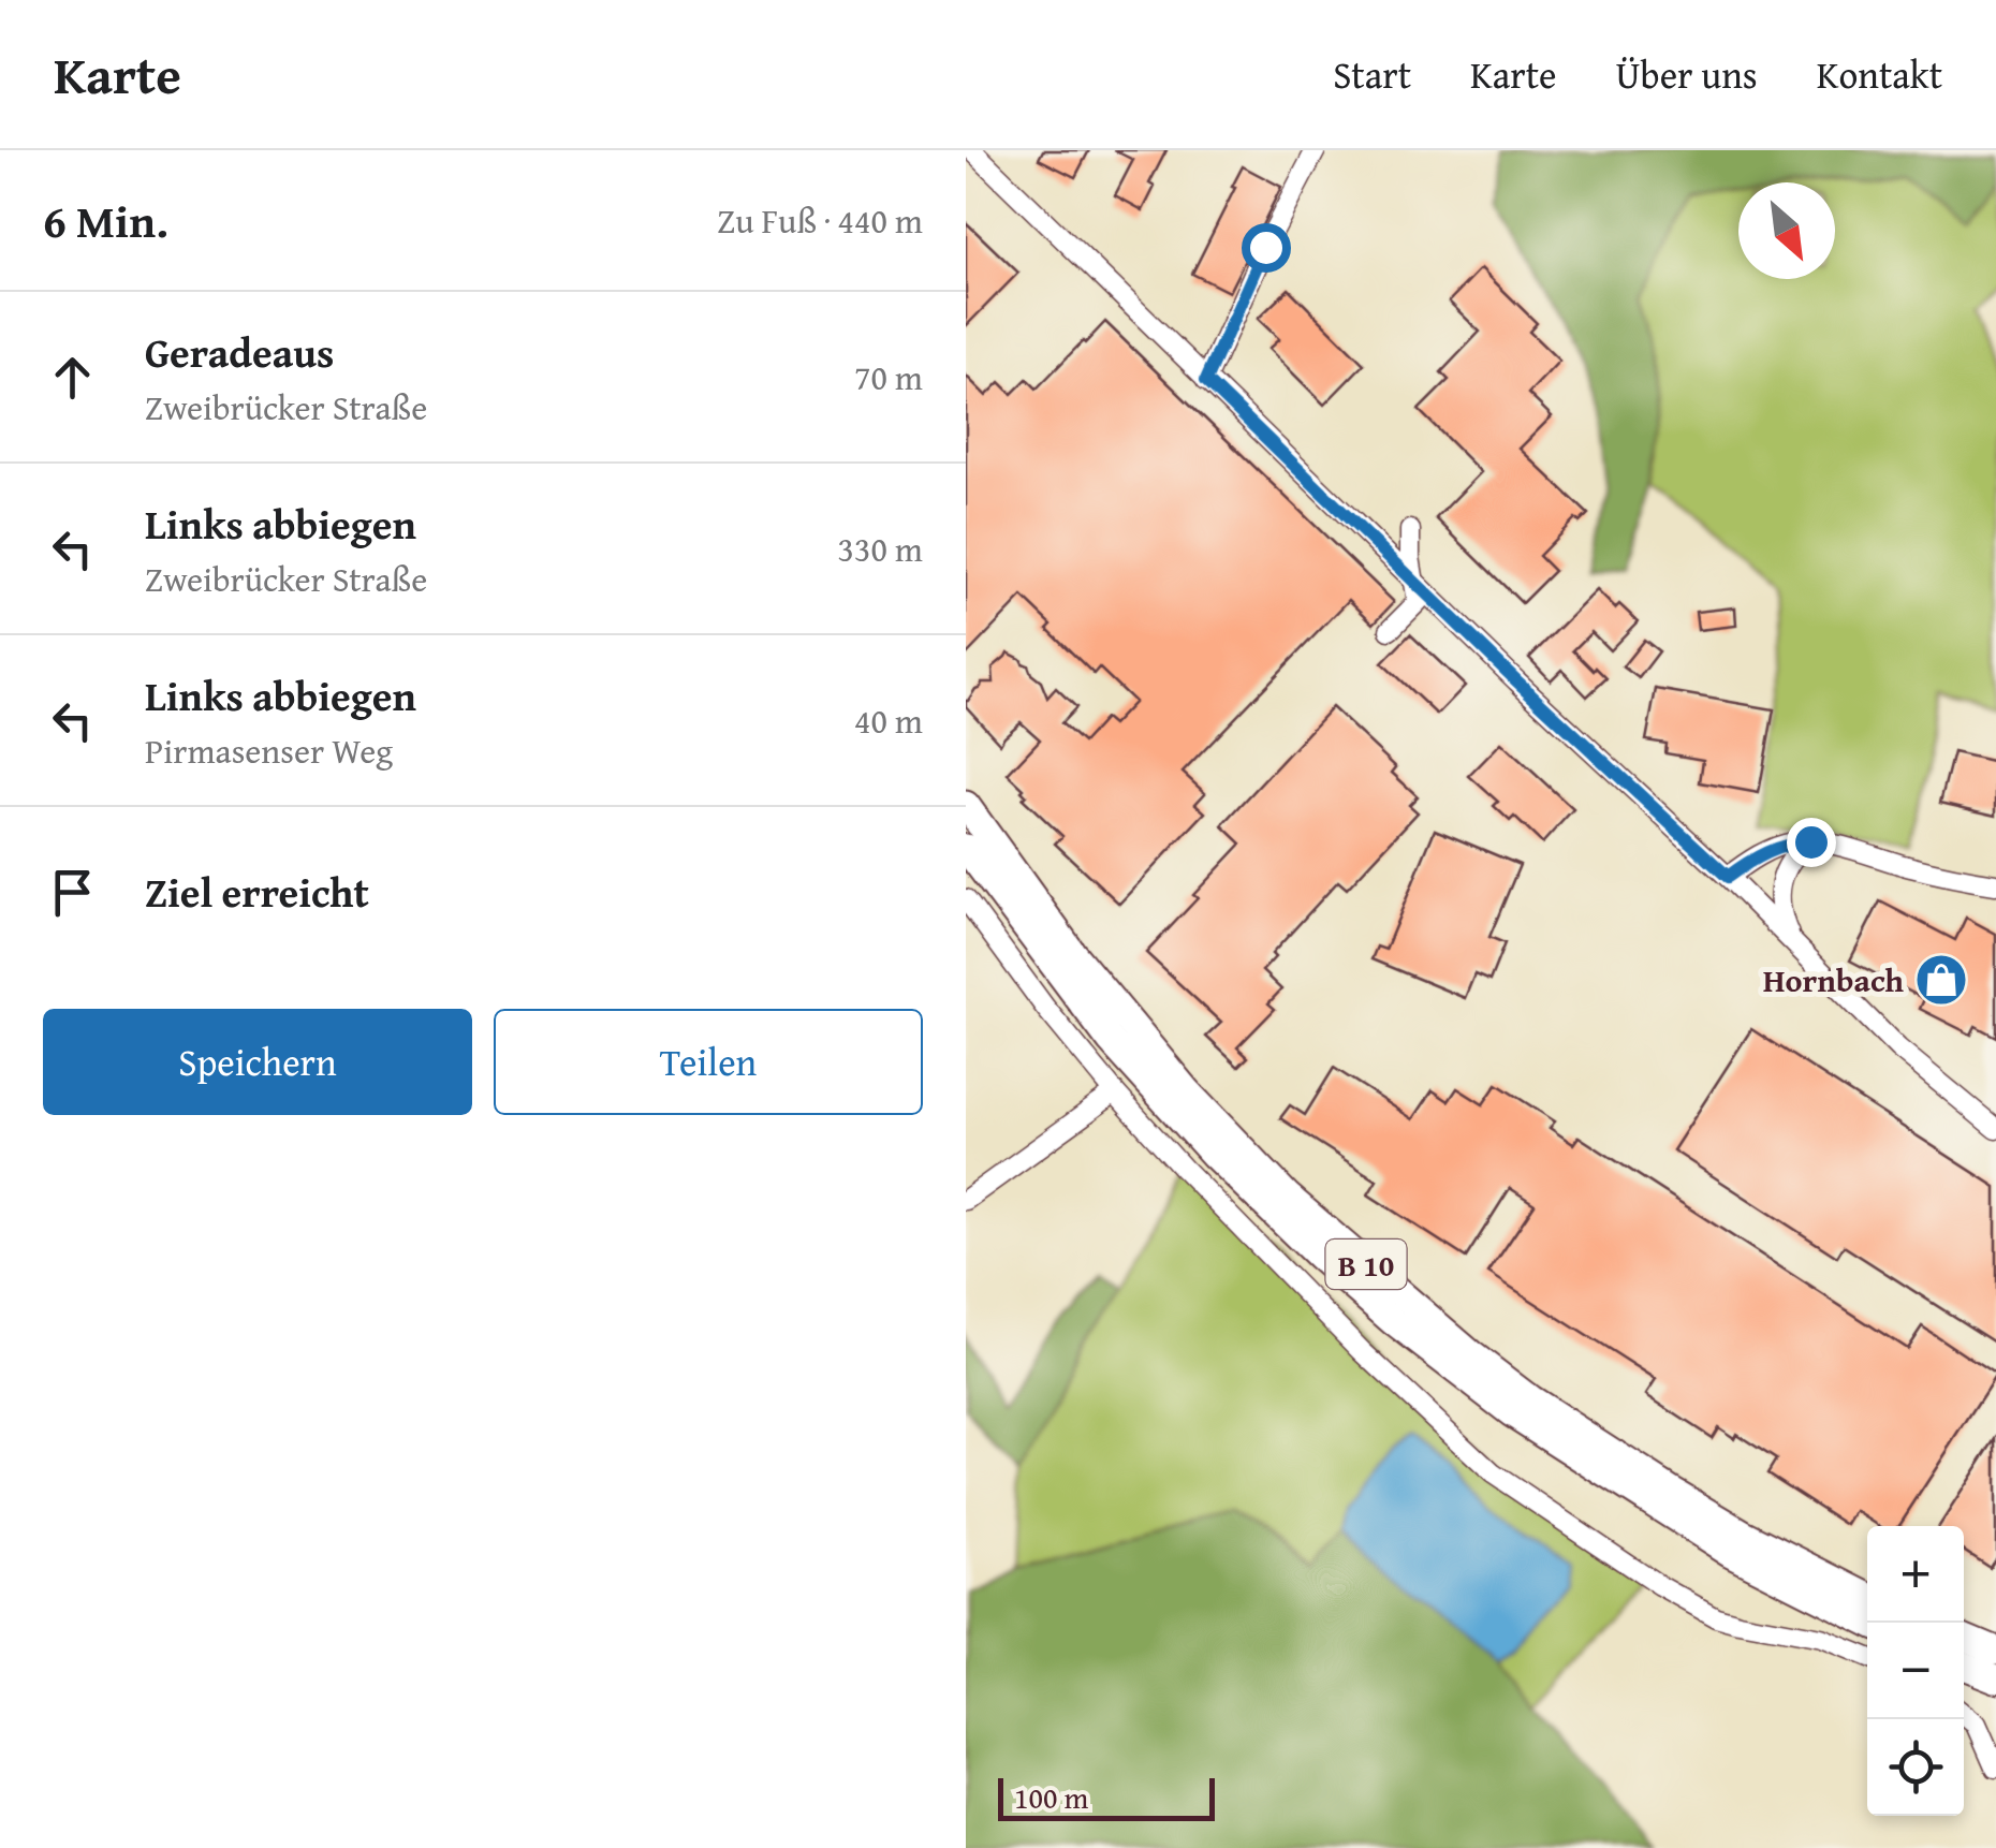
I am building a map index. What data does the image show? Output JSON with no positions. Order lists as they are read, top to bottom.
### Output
{
  "streets": {
    "highway": ["B 10"]
  },
  "places": {
    "shop": ["Hornbach"]
  },
  "scale_bar": "100 m",
  "north": "bottom right",
  "page": {
    "header": "Karte",
    "nav": [
      "Start",
      "Karte",
      "Über uns",
      "Kontakt"
    ],
    "heading": ["6 Min.", "Zu Fuß · 440 m"],
    "list": [
      ["Geradeaus", "Zweibrücker Straße", "70 m"],
      ["Links abbiegen", "Zweibrücker Straße", "330 m"],
      ["Links abbiegen", "Pirmasenser Weg", "40 m"],
      "Ziel erreicht"
    ],
    "buttons": ["Speichern", "Teilen"],
    "map_buttons": ["+", "−"],
    "scale": "100 m"
  }
}
